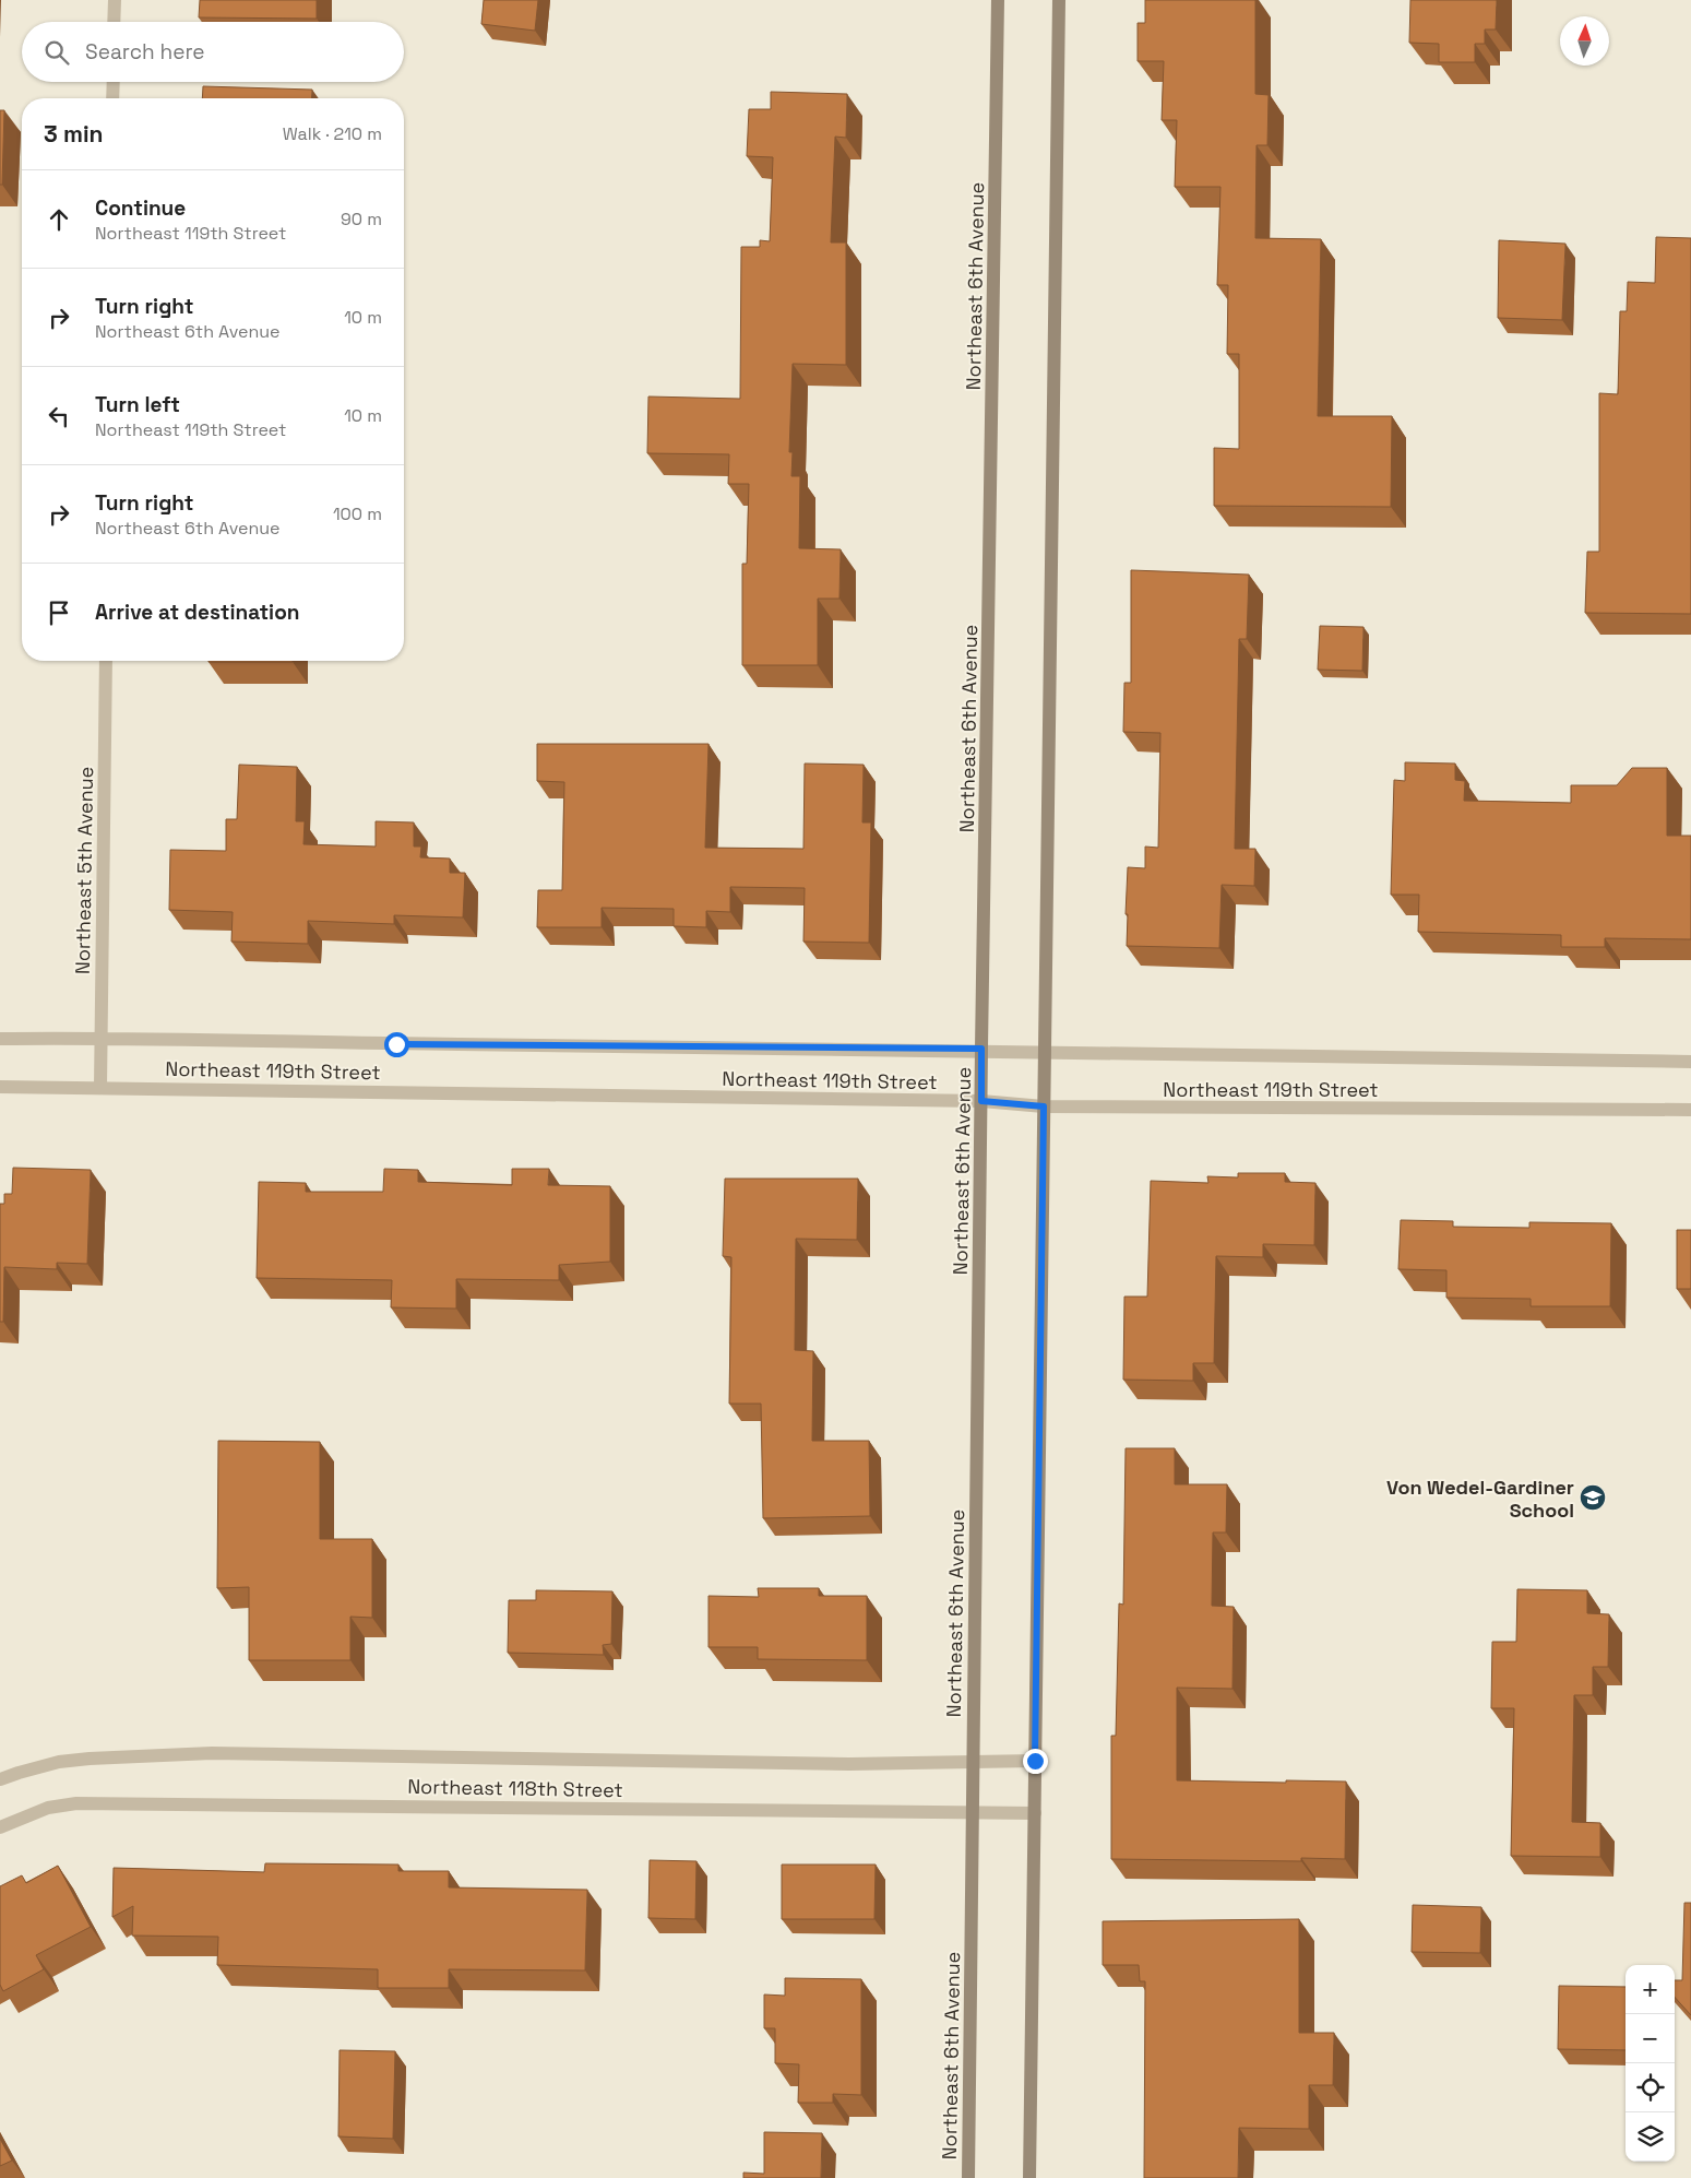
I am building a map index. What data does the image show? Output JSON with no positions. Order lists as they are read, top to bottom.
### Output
{
  "streets": {
    "main road": ["Northeast 6th Avenue"],
    "street": ["Northeast 5th Avenue", "Northeast 119th Street", "Northeast 118th Street"]
  },
  "crossings": [
    ["Northeast 6th Avenue", "Northeast 119th Street"],
    ["Northeast 6th Avenue", "Northeast 118th Street"],
    ["Northeast 5th Avenue", "Northeast 119th Street"]
  ],
  "places": {
    "school or university": ["Von Wedel-Gardiner School"]
  },
  "north": "top",
  "page": {
    "search": "Search here",
    "heading": ["3 min", "Walk · 210 m"],
    "list": [
      ["Continue", "Northeast 119th Street", "90 m"],
      ["Turn right", "Northeast 6th Avenue", "10 m"],
      ["Turn left", "Northeast 119th Street", "10 m"],
      ["Turn right", "Northeast 6th Avenue", "100 m"],
      "Arrive at destination"
    ],
    "map_buttons": ["+", "−"]
  }
}
